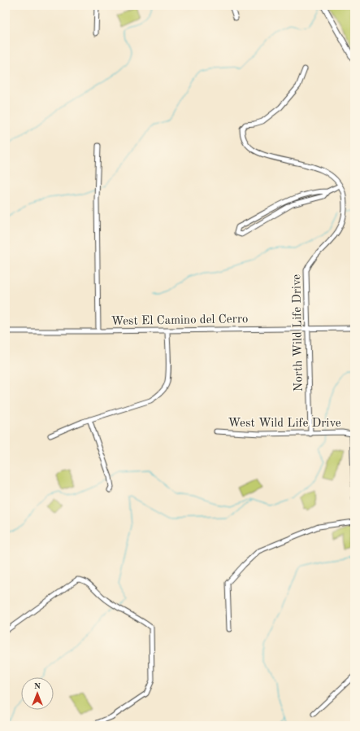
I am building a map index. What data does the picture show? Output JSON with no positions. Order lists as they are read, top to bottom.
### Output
{
  "streets": {
    "street": ["West El Camino del Cerro", "North Wild Life Drive", "West Wild Life Drive"]
  },
  "crossings": [
    ["West El Camino del Cerro", "North Wild Life Drive"],
    ["North Wild Life Drive", "West Wild Life Drive"]
  ],
  "north": "top"
}
